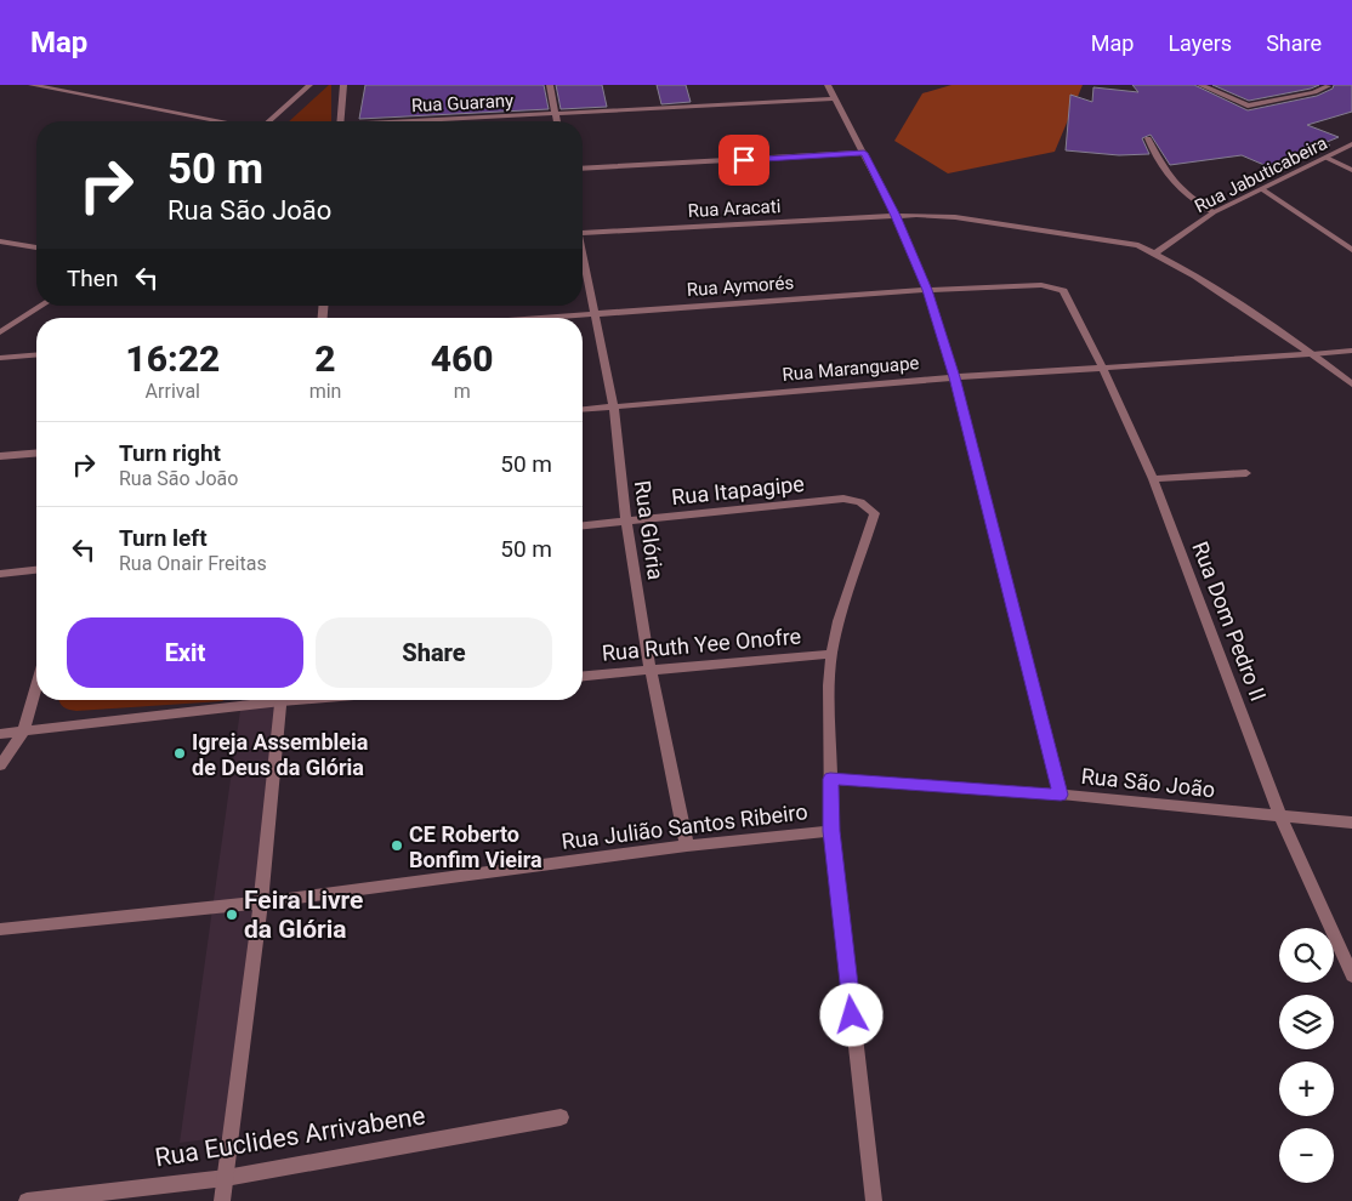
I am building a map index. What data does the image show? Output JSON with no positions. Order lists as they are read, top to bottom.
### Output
{
  "streets": {
    "street": [
      "Rua Guarany",
      "Rua Jabuticabeira",
      "Rua Aracati",
      "Rua Aymorés",
      "Rua Maranguape",
      "Rua Itapagipe",
      "Rua Glória",
      "Rua Dom Pedro II",
      "Rua Ruth Yee Onofre",
      "Rua São João",
      "Rua Julião Santos Ribeiro",
      "Rua Euclides Arrivabene"
    ]
  },
  "crossings": [
    ["Rua Jabuticabeira", "Rua Aracati"],
    ["Rua Aracati", "Rua Maranguape"],
    ["Rua Aymorés", "Rua Glória"],
    ["Rua Aymorés", "Rua Dom Pedro II"],
    ["Rua Maranguape", "Rua Glória"],
    ["Rua Maranguape", "Rua Dom Pedro II"],
    ["Rua Itapagipe", "Rua Glória"],
    ["Rua Itapagipe", "Rua Ruth Yee Onofre"],
    ["Rua Glória", "Rua Ruth Yee Onofre"],
    ["Rua Glória", "Rua Julião Santos Ribeiro"],
    ["Rua Dom Pedro II", "Rua São João"]
  ],
  "places": ["Igreja Assembleia de Deus da Glória", "CE Roberto Bonfim Vieira", "Feira Livre da Glória"],
  "page": {
    "header": "Map",
    "nav": ["Map", "Layers", "Share"],
    "turn": ["50 m", "Rua São João"],
    "then": "Then",
    "eta": [
      "16:22",
      "Arrival",
      "2",
      "min",
      "460",
      "m"
    ],
    "list": [
      {
        "name": "Turn right",
        "note": "Rua São João",
        "value": "50 m"
      },
      {
        "name": "Turn left",
        "note": "Rua Onair Freitas",
        "value": "50 m"
      }
    ],
    "buttons": ["Exit", "Share"],
    "map_buttons": ["+", "−"]
  }
}
